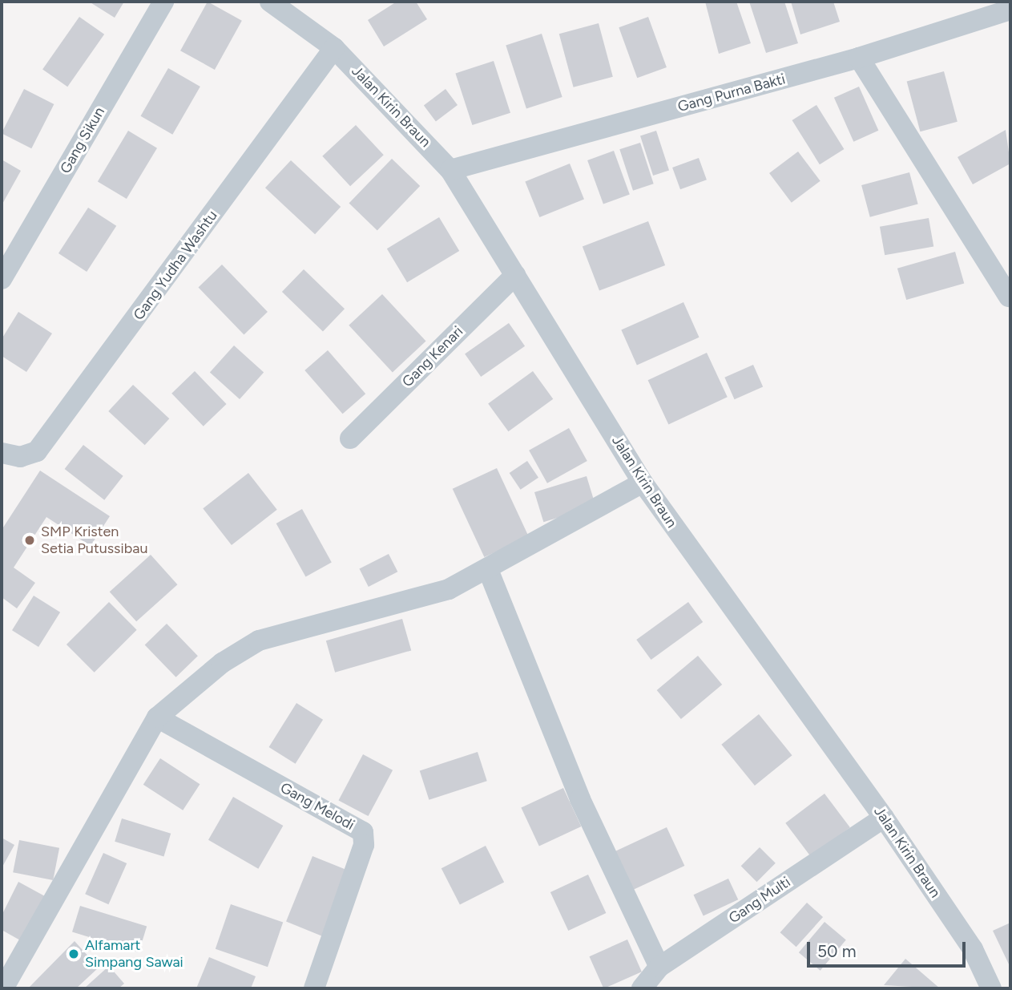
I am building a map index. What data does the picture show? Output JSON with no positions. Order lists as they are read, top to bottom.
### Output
{
  "streets": {
    "street": [
      "Gang Purna Bakti",
      "Jalan Kirin Braun",
      "Gang Sikun",
      "Gang Yudha Washtu",
      "Gang Kenari",
      "Gang Melodi",
      "Gang Multi"
    ]
  },
  "crossings": [
    ["Gang Purna Bakti", "Jalan Kirin Braun"],
    ["Jalan Kirin Braun", "Gang Yudha Washtu"],
    ["Jalan Kirin Braun", "Gang Kenari"],
    ["Jalan Kirin Braun", "Gang Multi"]
  ],
  "places": ["SMP Kristen Setia Putussibau", "Alfamart Simpang Sawai"],
  "scale_bar": "50 m"
}
